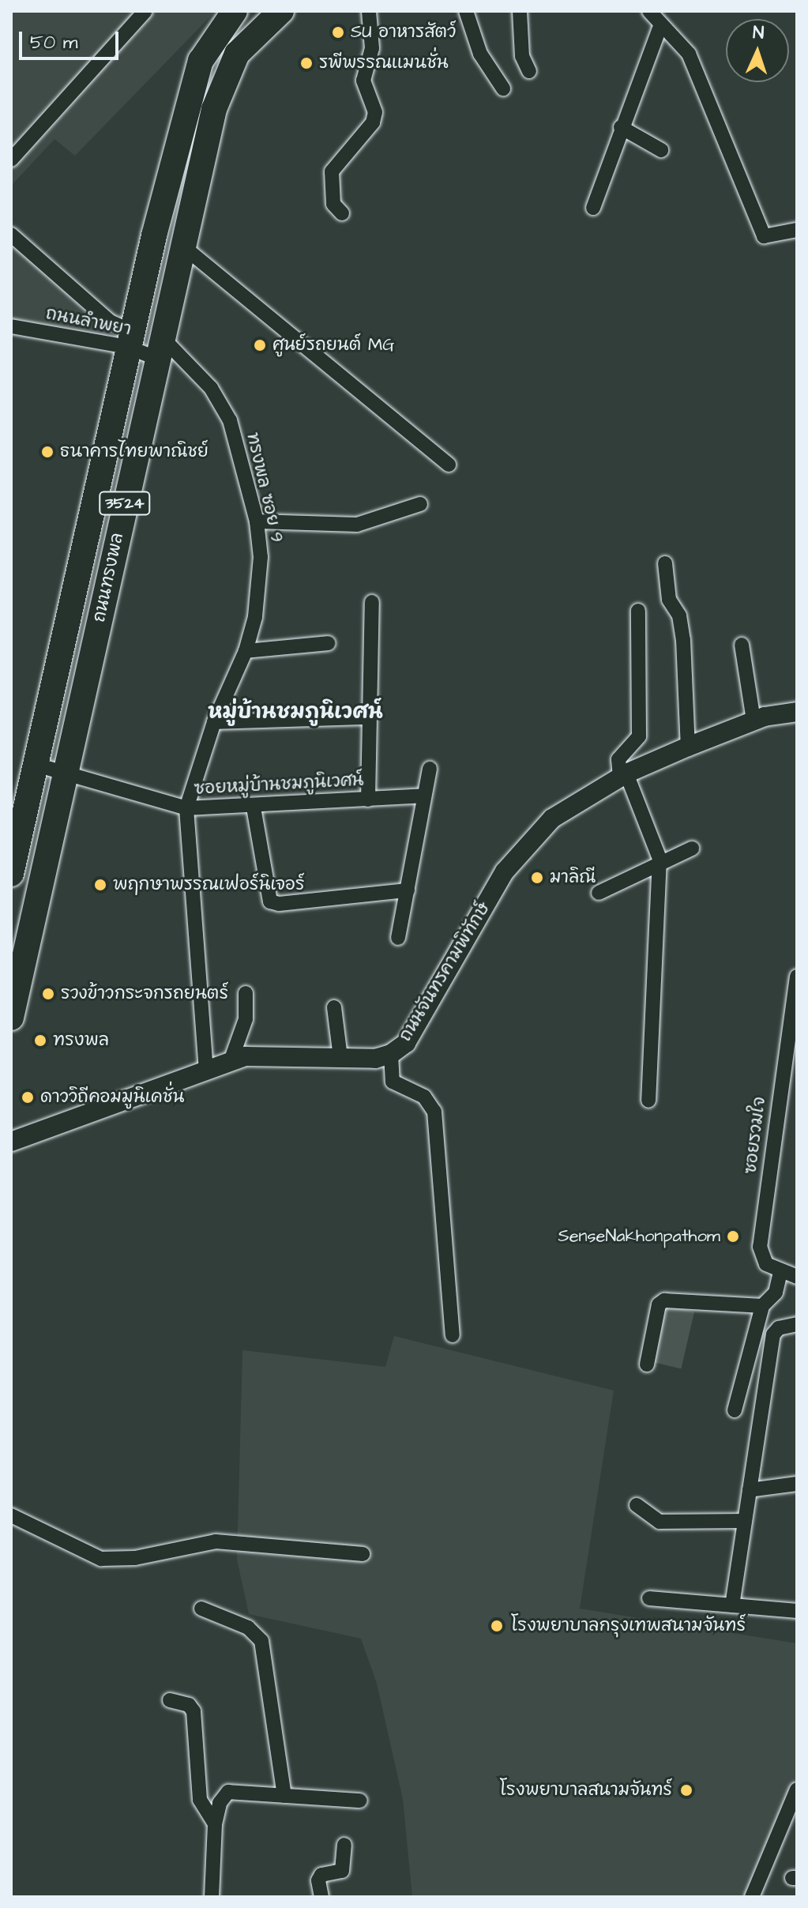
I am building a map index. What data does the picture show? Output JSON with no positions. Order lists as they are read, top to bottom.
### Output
{
  "streets": {
    "highway": ["3524", "ถนนทรงพล"],
    "street": [
      "ถนนลำพยา",
      "ทรงพล ซอย 9",
      "ซอยหมู่บ้านชมภูนิเวศน์",
      "ถนนจันทรคามพิทักษ์",
      "ซอยรวมใจ"
    ]
  },
  "crossings": [
    ["ถนนลำพยา", "ทรงพล ซอย 9"],
    ["ถนนลำพยา", "ถนนทรงพล"],
    ["ทรงพล ซอย 9", "ถนนทรงพล"],
    ["ทรงพล ซอย 9", "ซอยหมู่บ้านชมภูนิเวศน์"],
    ["ถนนทรงพล", "ซอยหมู่บ้านชมภูนิเวศน์"]
  ],
  "districts": ["หมู่บ้านชมภูนิเวศน์"],
  "places": [
    "SU อาหารสัตว์",
    "รพีพรรณแมนชั่น",
    "ศูนย์รถยนต์ MG",
    "ธนาคารไทยพาณิชย์",
    "มาลิณี",
    "พฤกษาพรรณเฟอร์นิเจอร์",
    "รวงข้าวกระจกรถยนตร์",
    "ทรงพล",
    "ดาววิถีคอมมูนิเคชั่น",
    "SenseNakhonpathom",
    "โรงพยาบาลกรุงเทพสนามจันทร์",
    "โรงพยาบาลสนามจันทร์"
  ],
  "scale_bar": "50 m",
  "north": "top"
}
